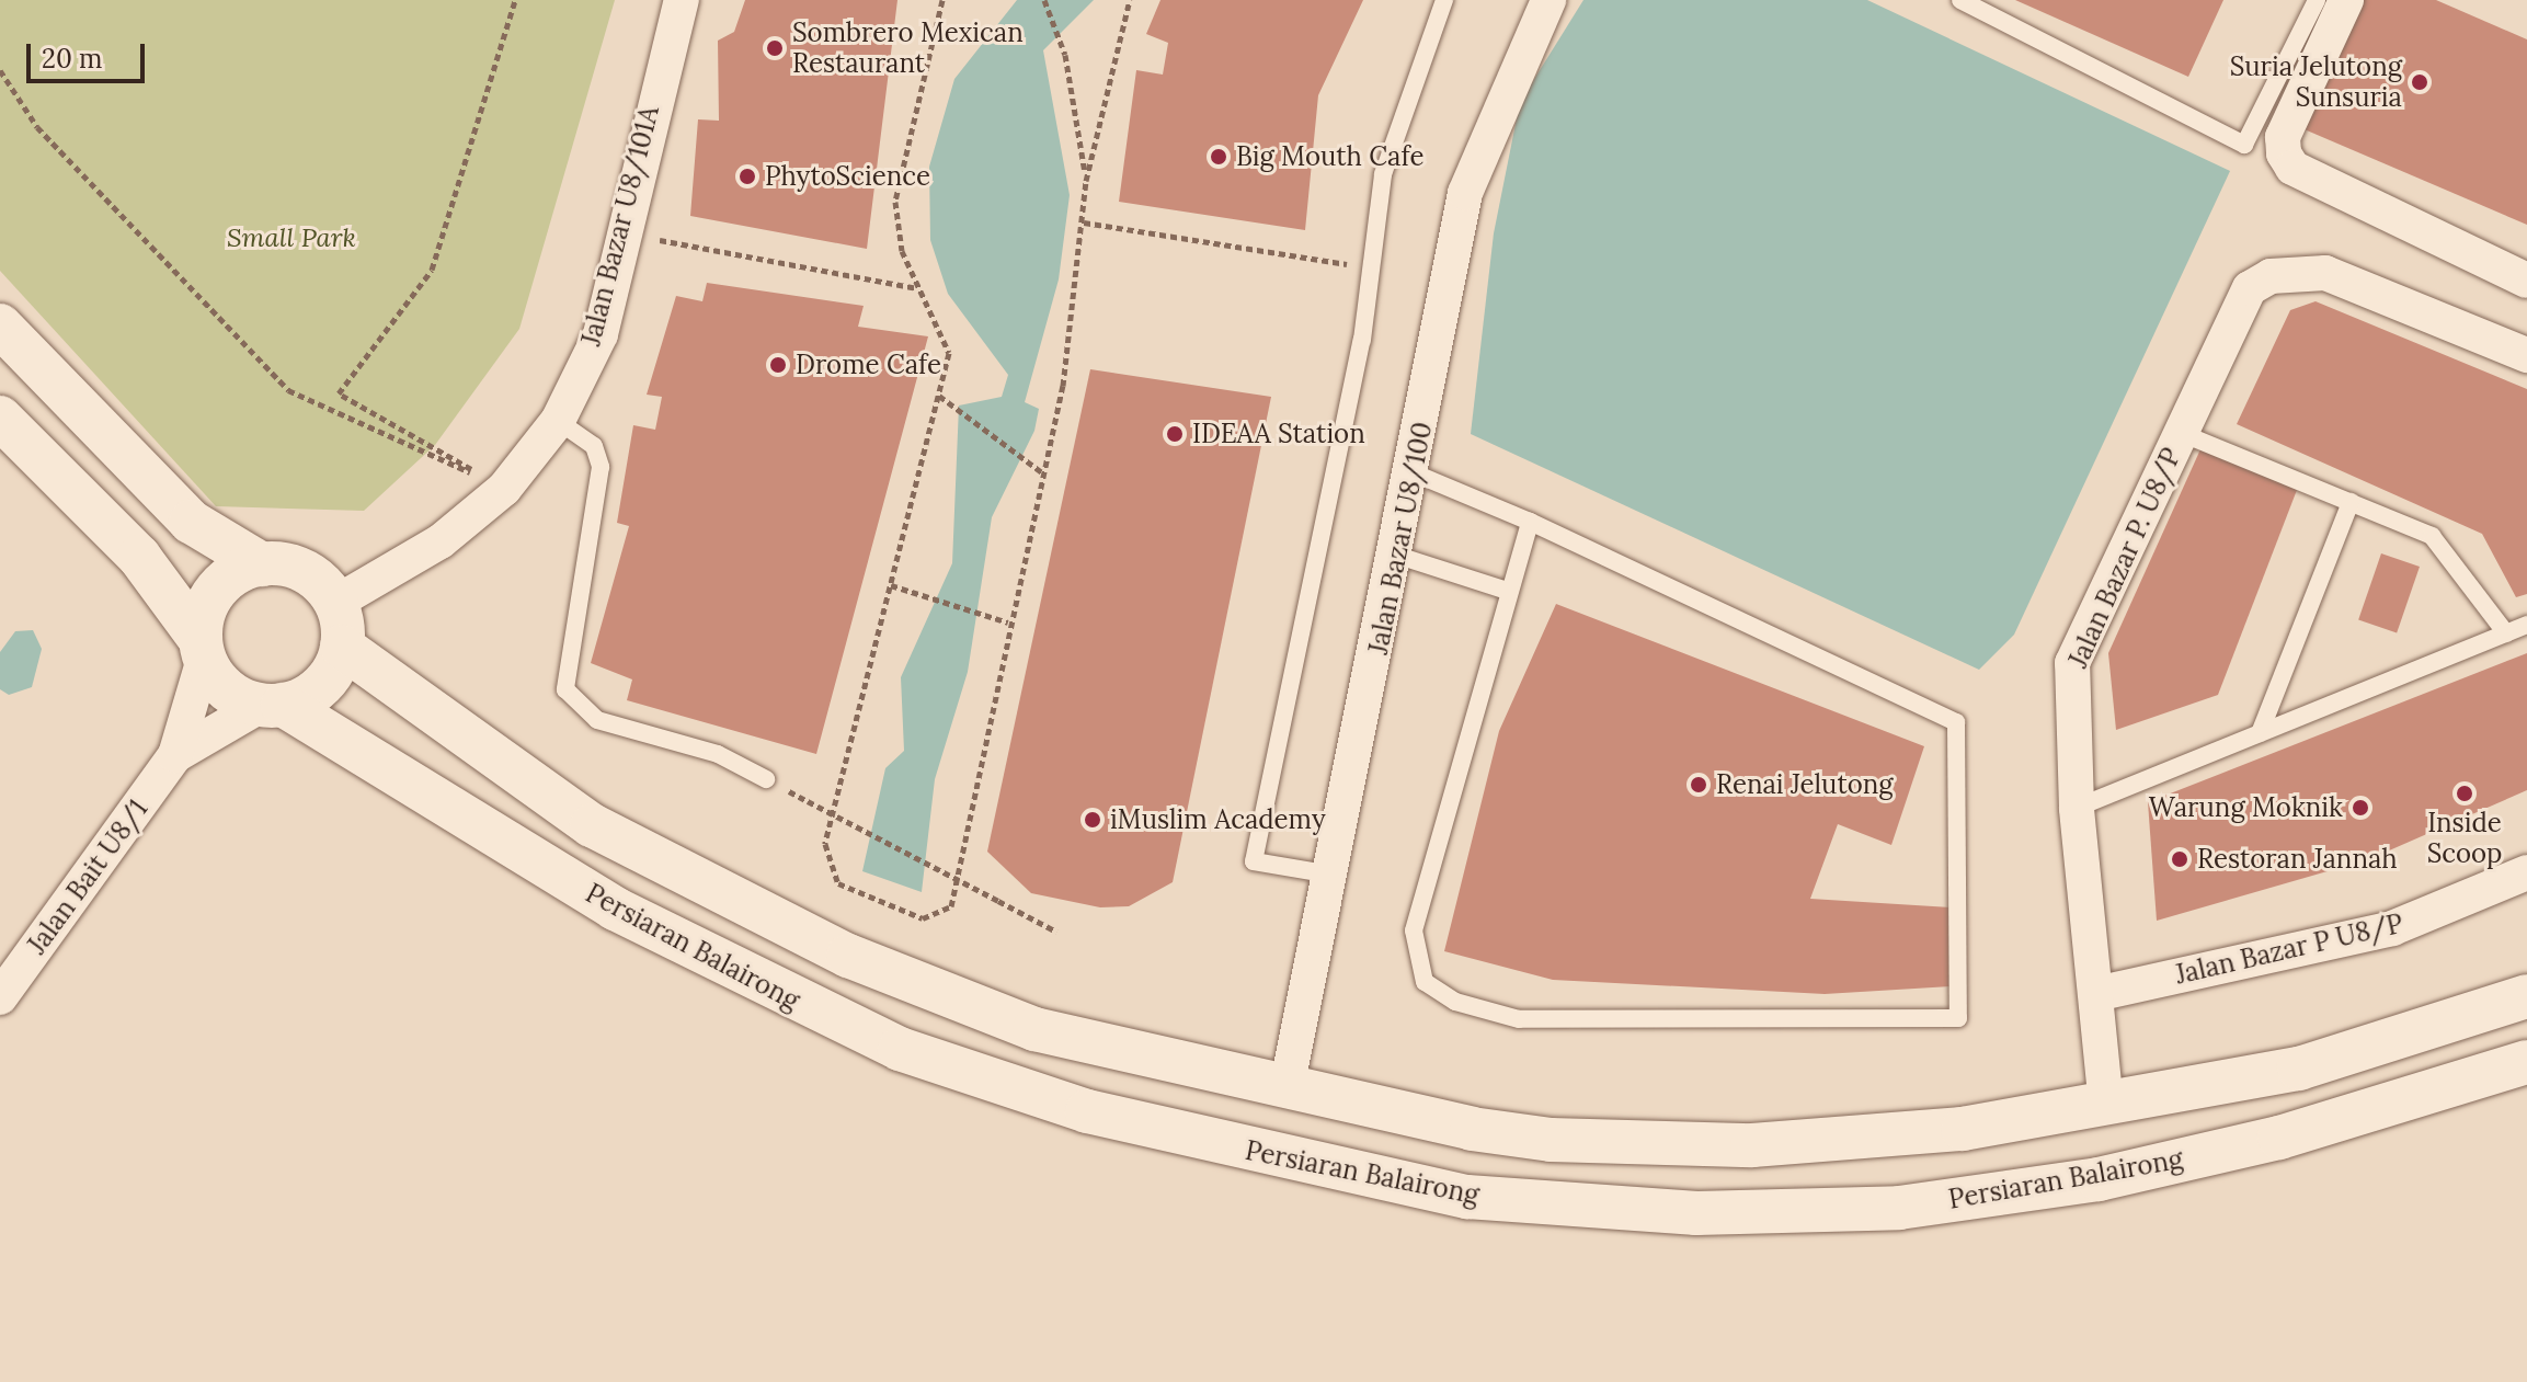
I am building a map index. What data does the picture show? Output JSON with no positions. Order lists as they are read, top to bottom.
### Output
{
  "streets": {
    "street": [
      "Jalan Bazar U8/101A",
      "Jalan Bazar U8/100",
      "Jalan Bazar P. U8/P",
      "Jalan Bait U8/1",
      "Persiaran Balairong",
      "Jalan Bazar P U8/P"
    ]
  },
  "crossings": [
    ["Jalan Bazar U8/101A", "Jalan Bait U8/1"],
    ["Jalan Bazar U8/101A", "Persiaran Balairong"],
    ["Jalan Bazar P. U8/P", "Jalan Bazar P U8/P"],
    ["Jalan Bait U8/1", "Persiaran Balairong"]
  ],
  "parks": ["Small Park"],
  "places": [
    "Sombrero Mexican Restaurant",
    "Suria Jelutong Sunsuria",
    "Big Mouth Cafe",
    "PhytoScience",
    "Drome Cafe",
    "IDEAA Station",
    "Renai Jelutong",
    "Inside Scoop",
    "Warung Moknik",
    "iMuslim Academy",
    "Restoran Jannah"
  ],
  "scale_bar": "20 m"
}
